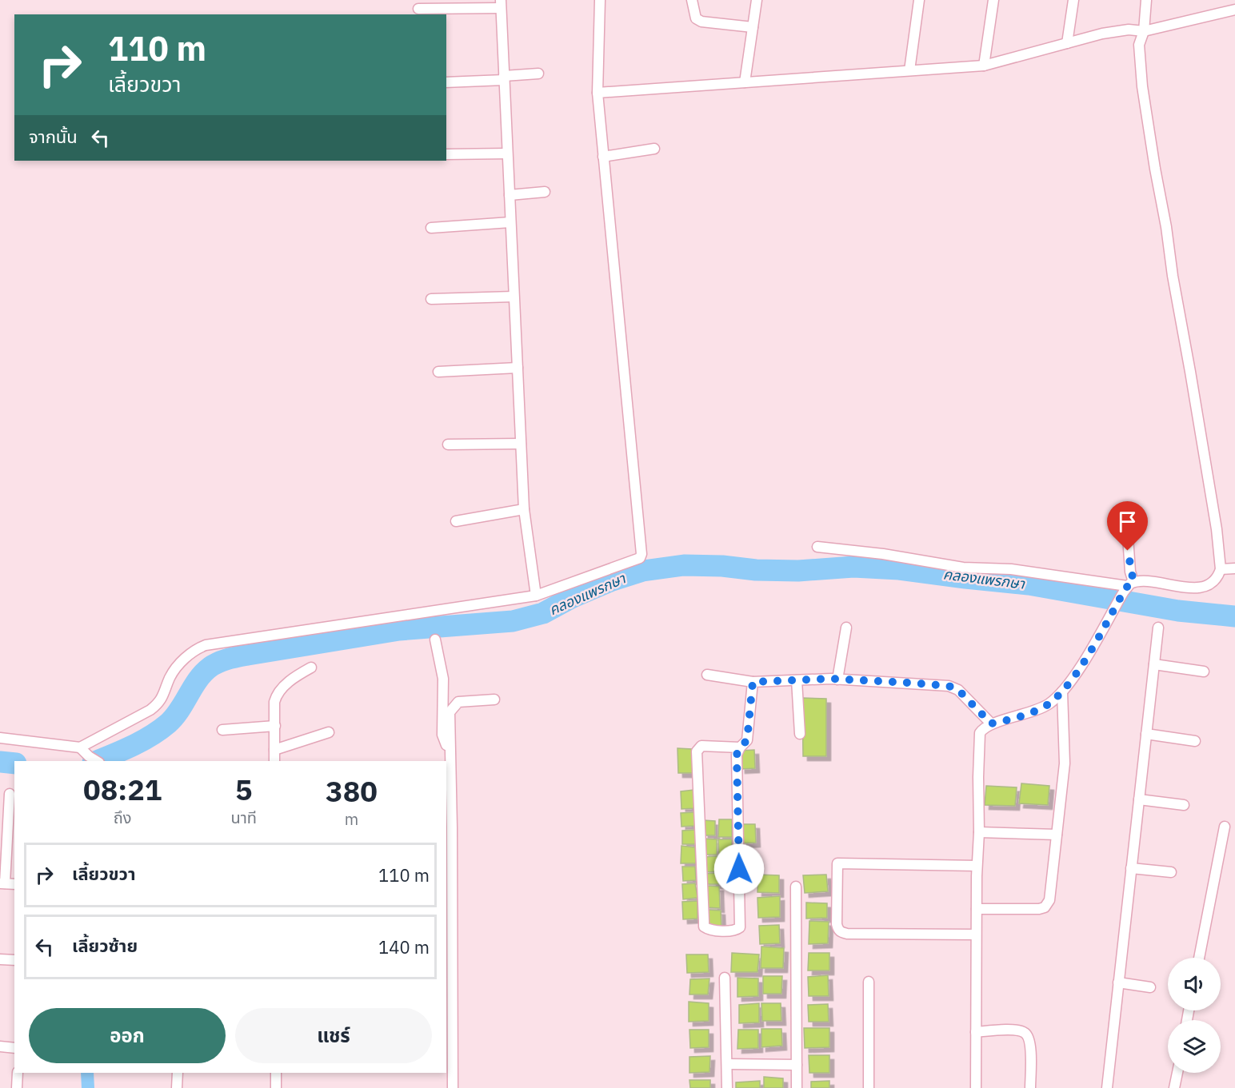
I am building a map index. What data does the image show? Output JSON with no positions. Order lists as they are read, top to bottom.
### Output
{
  "water": ["คลองแพรกษา"],
  "page": {
    "turn": ["110 m", "เลี้ยวขวา"],
    "then": "จากนั้น",
    "eta": [
      "08:21",
      "ถึง",
      "5",
      "นาที",
      "380",
      "m"
    ],
    "list": [
      {
        "name": "เลี้ยวขวา",
        "value": "110 m"
      },
      {
        "name": "เลี้ยวซ้าย",
        "value": "140 m"
      }
    ],
    "buttons": ["ออก", "แชร์"]
  }
}
